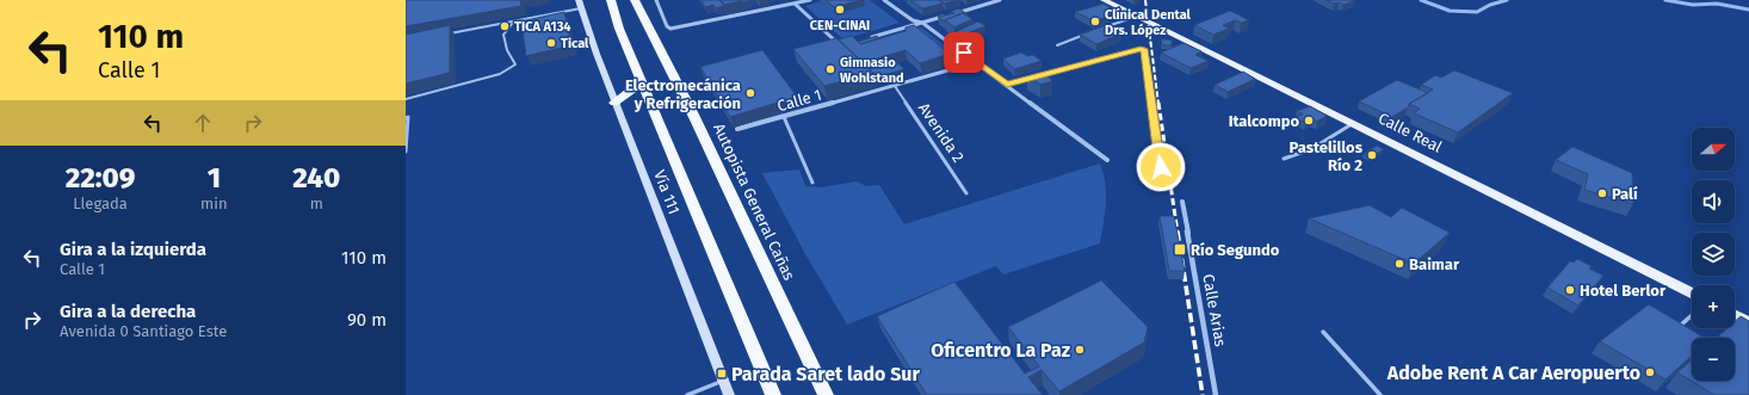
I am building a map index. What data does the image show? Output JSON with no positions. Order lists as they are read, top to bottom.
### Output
{
  "streets": {
    "highway": ["Autopista General Cañas"],
    "main road": ["Calle Real", "Vía 111"],
    "street": ["Calle 1", "Calle Arias"],
    "lane": ["Avenida 2"]
  },
  "crossings": [
    ["Calle 1", "Avenida 2"]
  ],
  "places": {
    "other": [
      "CEN-CINAI",
      "Clínical Dental Drs. López",
      "TICA A134",
      "Tical",
      "Gimnasio Wohlstand",
      "Electromecánica y Refrigeración",
      "Italcompo",
      "Pastelillos Río 2",
      "Palí",
      "Baimar",
      "Hotel Berlor",
      "Oficentro La Paz",
      "Adobe Rent A Car Aeropuerto"
    ],
    "transit": ["Río Segundo", "Parada Saret lado Sur"]
  },
  "north": "right",
  "page": {
    "turn": ["110 m", "Calle 1"],
    "map_buttons": ["+", "−"],
    "eta": [
      "22:09",
      "Llegada",
      "1",
      "min",
      "240",
      "m"
    ],
    "list": [
      {
        "name": "Gira a la izquierda",
        "note": "Calle 1",
        "value": "110 m"
      },
      {
        "name": "Gira a la derecha",
        "note": "Avenida 0 Santiago Este",
        "value": "90 m"
      }
    ]
  }
}
